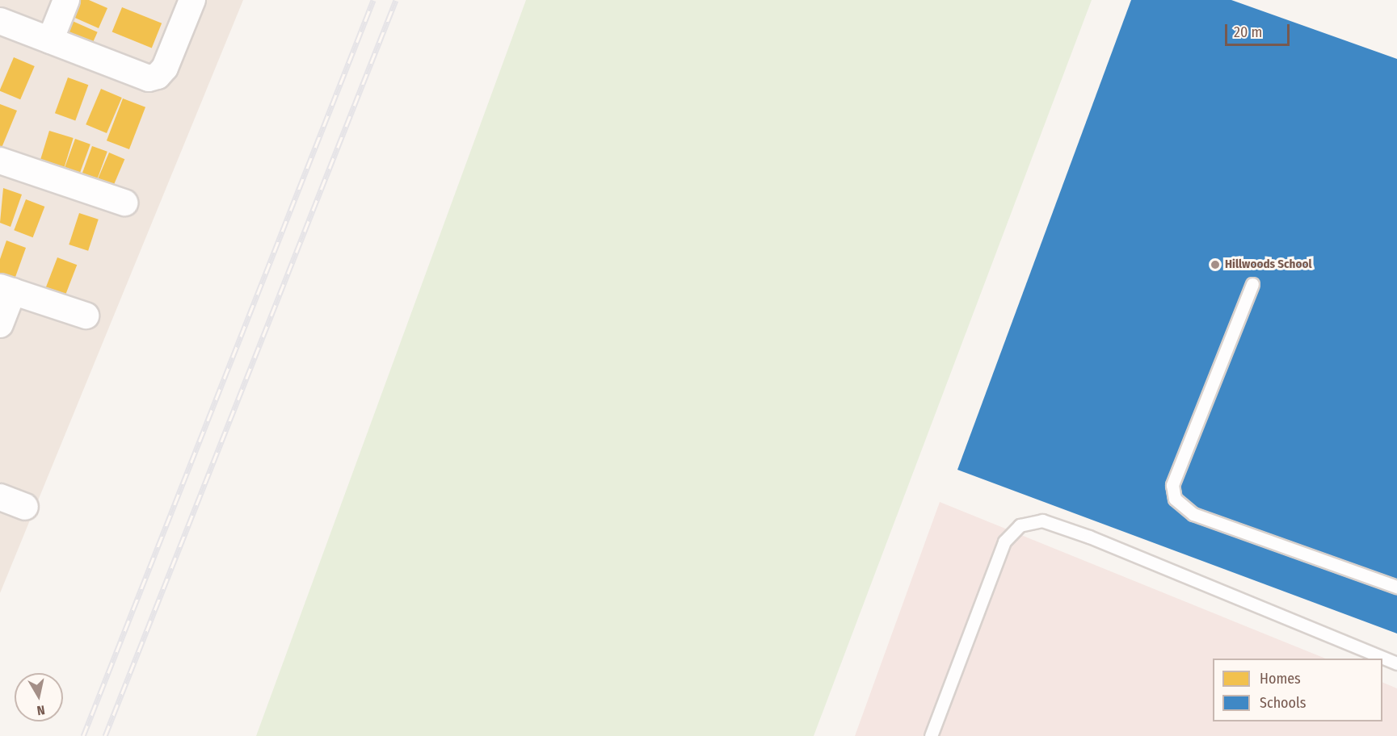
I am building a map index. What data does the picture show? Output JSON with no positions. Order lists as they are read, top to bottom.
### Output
{
  "places": ["Hillwoods School"],
  "legend": ["Homes", "Schools"],
  "scale_bar": "20 m",
  "north": "bottom"
}
